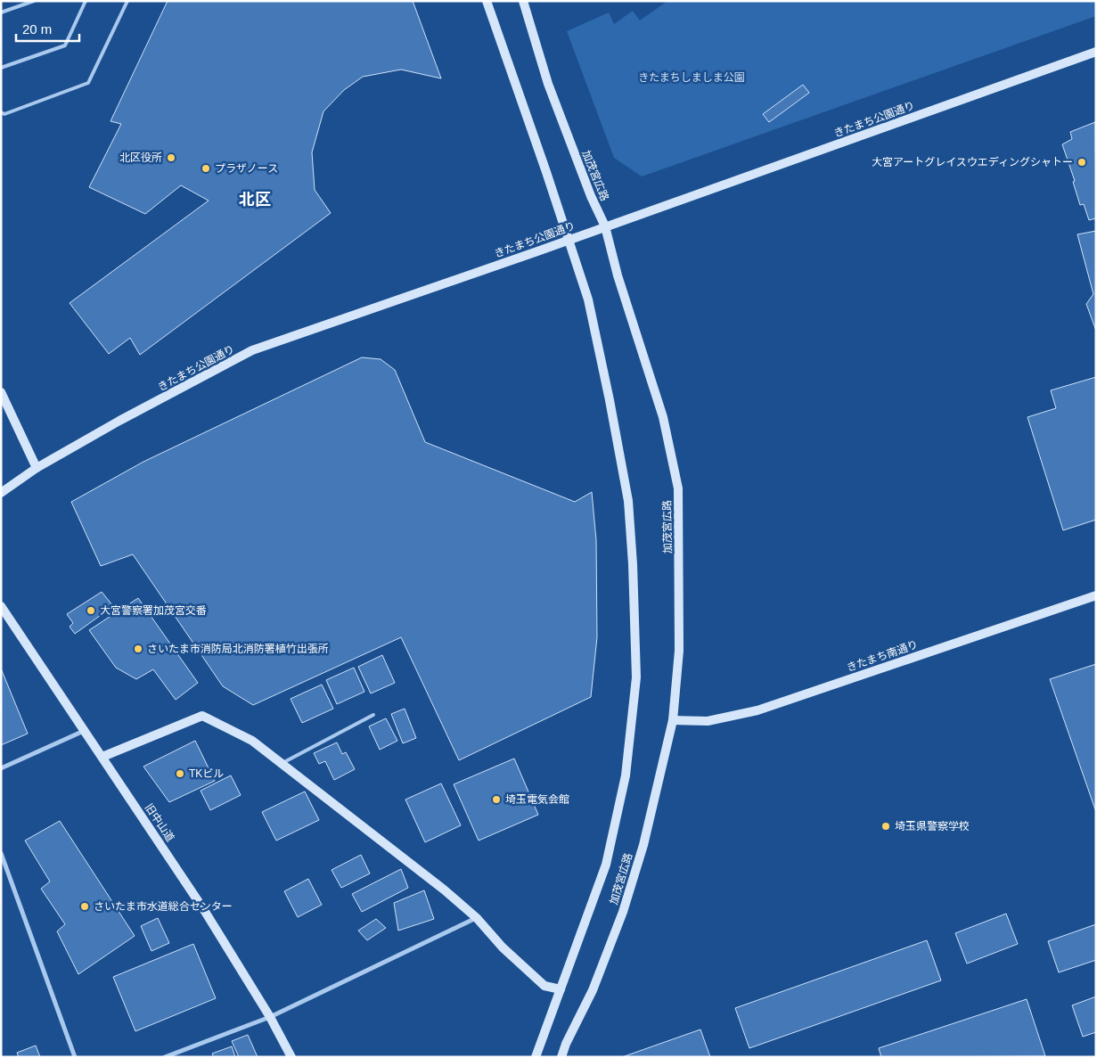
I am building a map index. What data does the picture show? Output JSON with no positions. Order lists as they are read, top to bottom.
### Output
{
  "streets": {
    "street": [
      "きたまち公園通り",
      "加茂宮広路",
      "きたまち南通り",
      "旧中山道"
    ]
  },
  "crossings": [
    ["きたまち公園通り", "加茂宮広路"],
    ["加茂宮広路", "きたまち南通り"]
  ],
  "districts": ["北区"],
  "parks": ["きたまちしましま公園"],
  "places": [
    "北区役所",
    "大宮アートグレイスウエディングシャトー",
    "プラザノース",
    "大宮警察署加茂宮交番",
    "さいたま市消防局北消防署植竹出張所",
    "TKビル",
    "埼玉電気会館",
    "埼玉県警察学校",
    "さいたま市水道総合センター"
  ],
  "scale_bar": "20 m"
}
